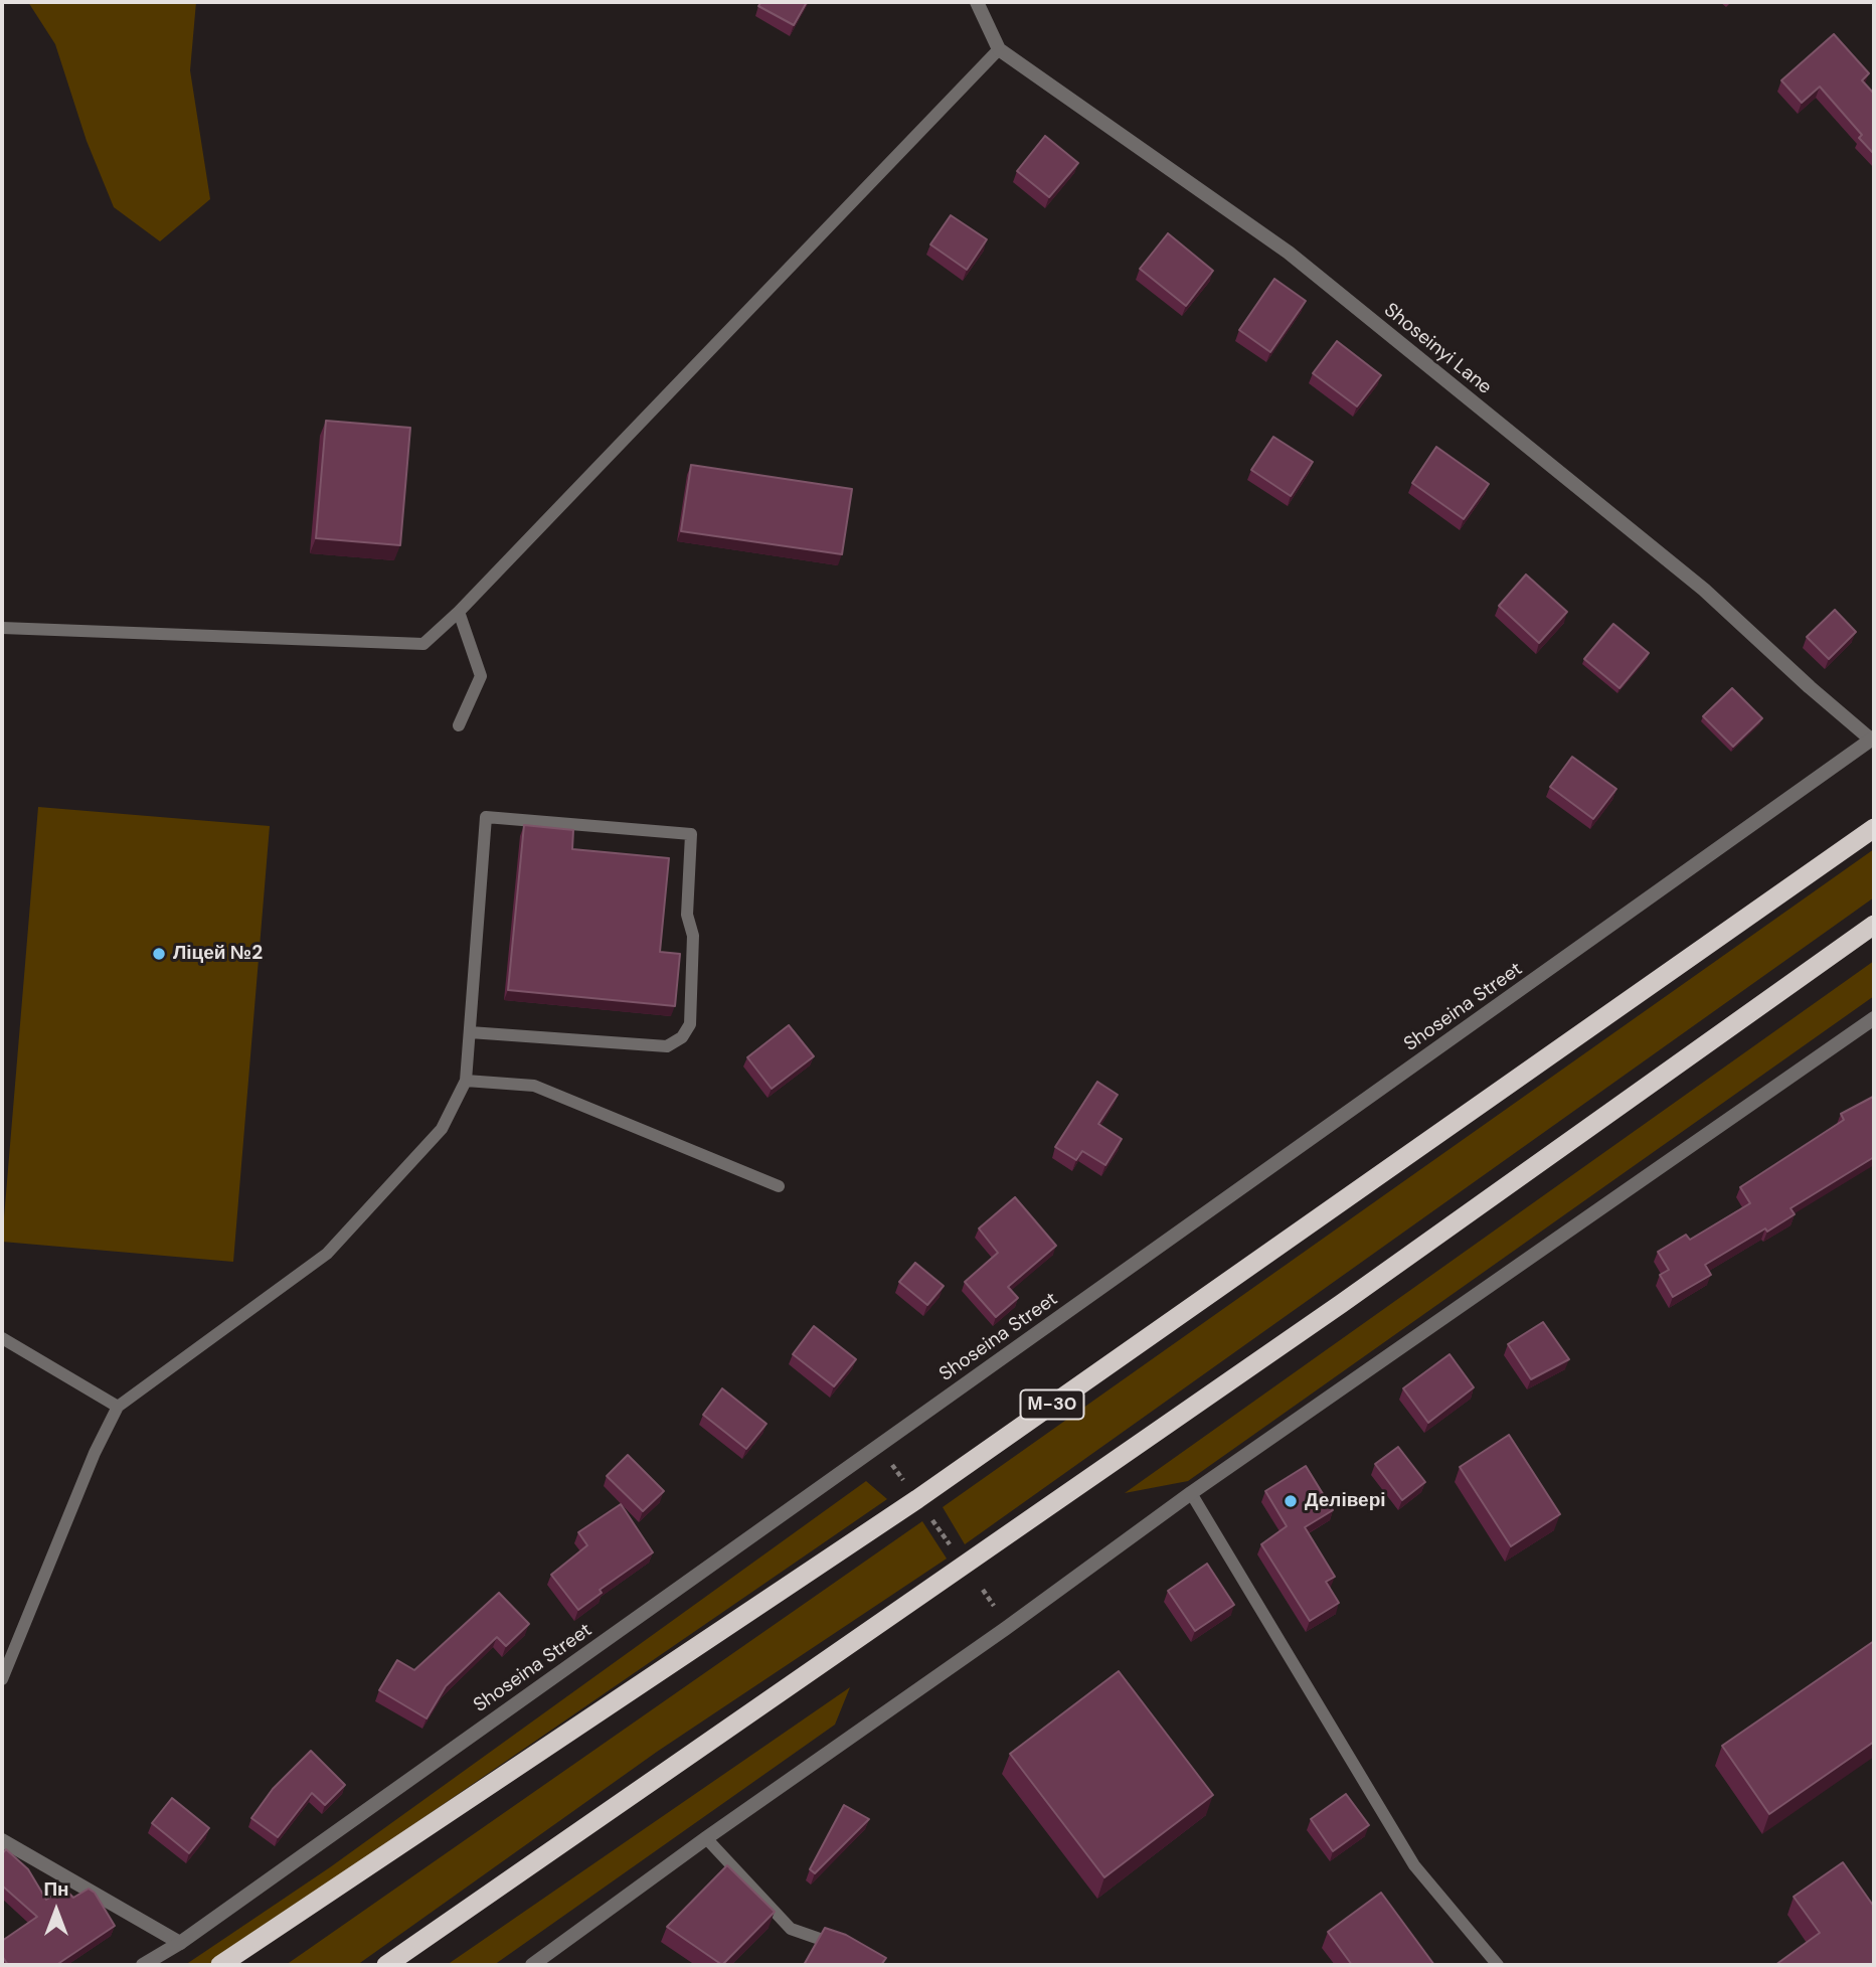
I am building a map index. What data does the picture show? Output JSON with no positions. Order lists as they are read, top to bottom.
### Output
{
  "streets": {
    "highway": ["М-30"],
    "street": ["Shoseinyi Lane", "Shoseina Street"]
  },
  "crossings": [
    ["Shoseinyi Lane", "Shoseina Street"]
  ],
  "places": ["Ліцей №2", "Делівері"],
  "north": "top"
}
